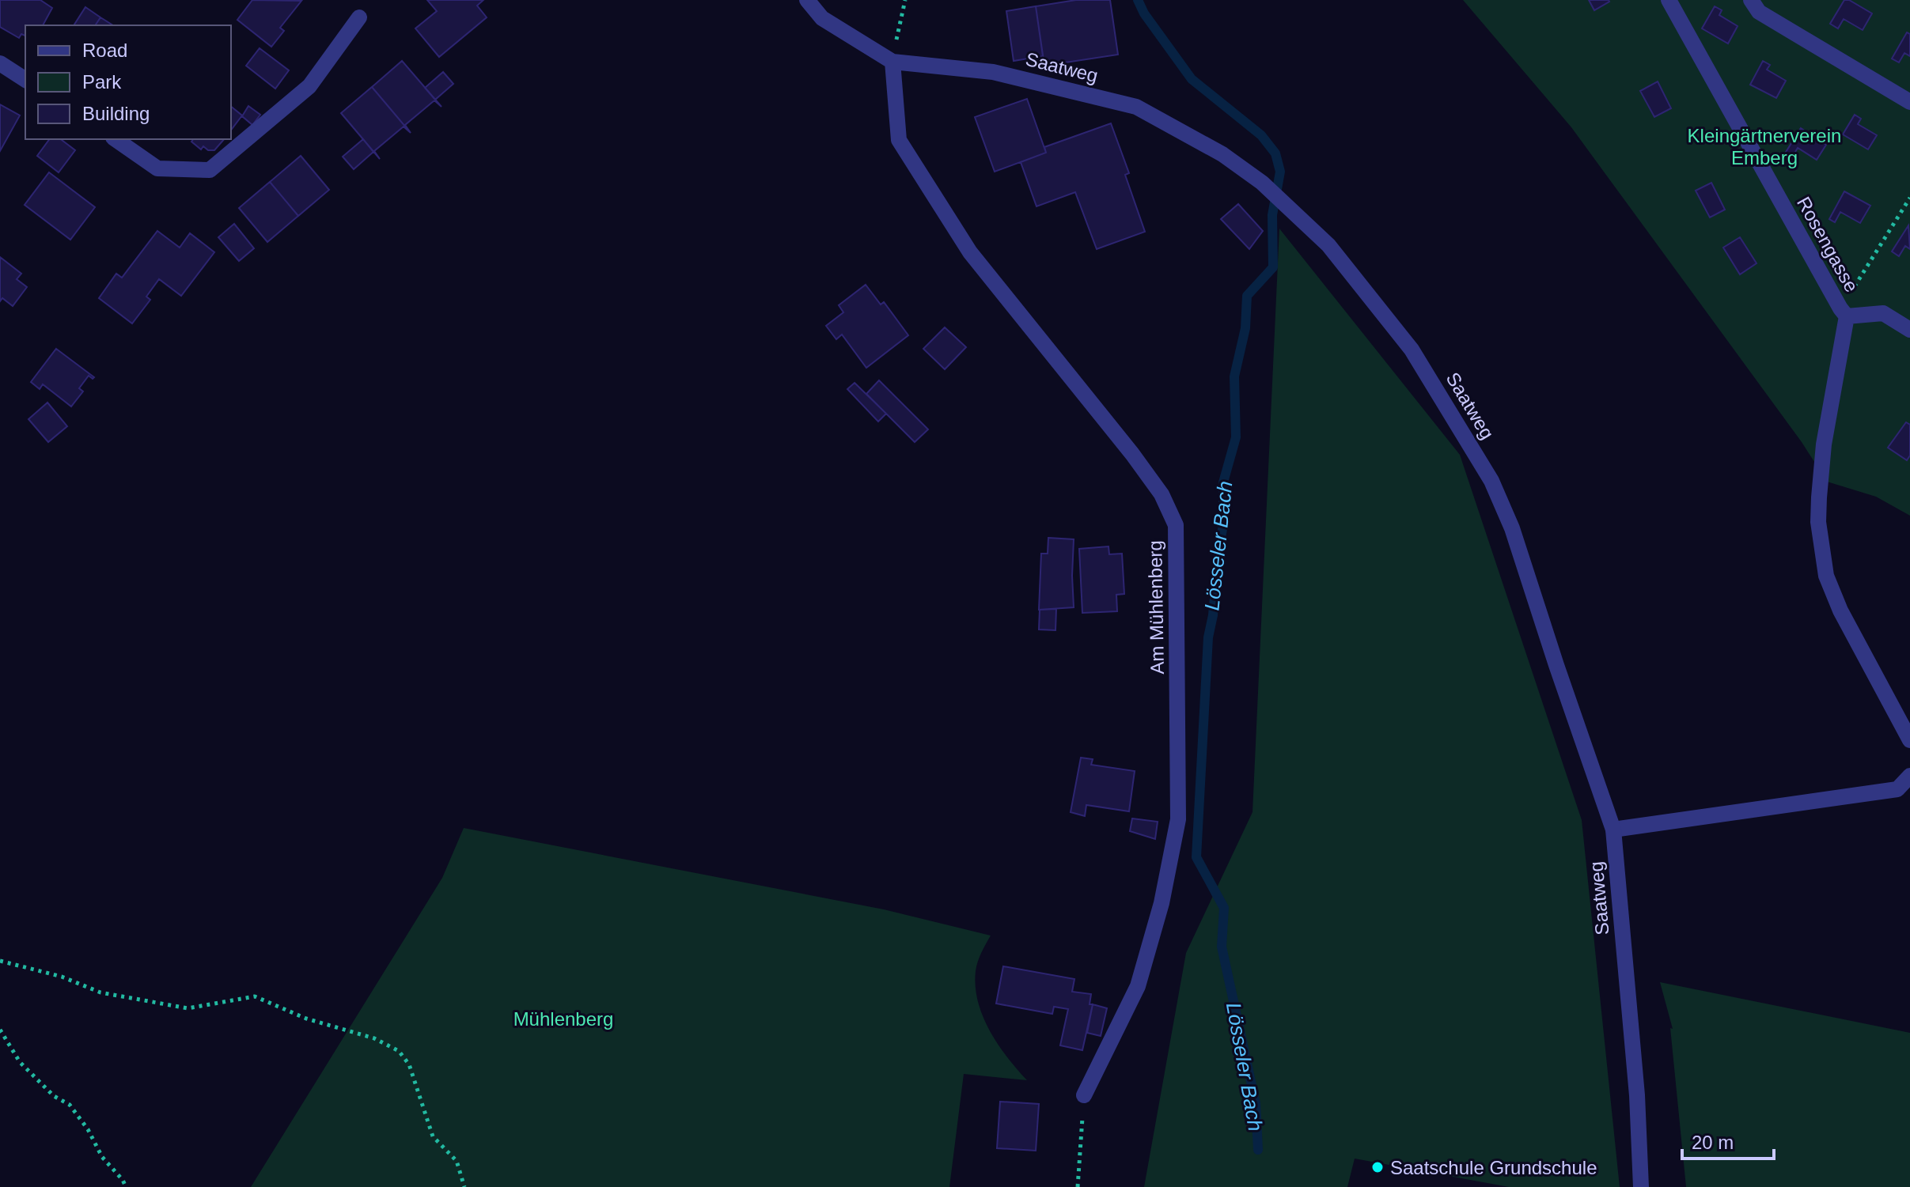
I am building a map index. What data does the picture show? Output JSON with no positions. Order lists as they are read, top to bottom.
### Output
{
  "streets": {
    "street": ["Saatweg", "Rosengasse", "Am Mühlenberg"]
  },
  "crossings": [
    ["Saatweg", "Am Mühlenberg"]
  ],
  "water": ["Lösseler Bach"],
  "parks": ["Kleingärtnerverein Emberg", "Mühlenberg"],
  "places": ["Saatschule Grundschule"],
  "legend": ["Road", "Park", "Building"],
  "scale_bar": "20 m"
}
